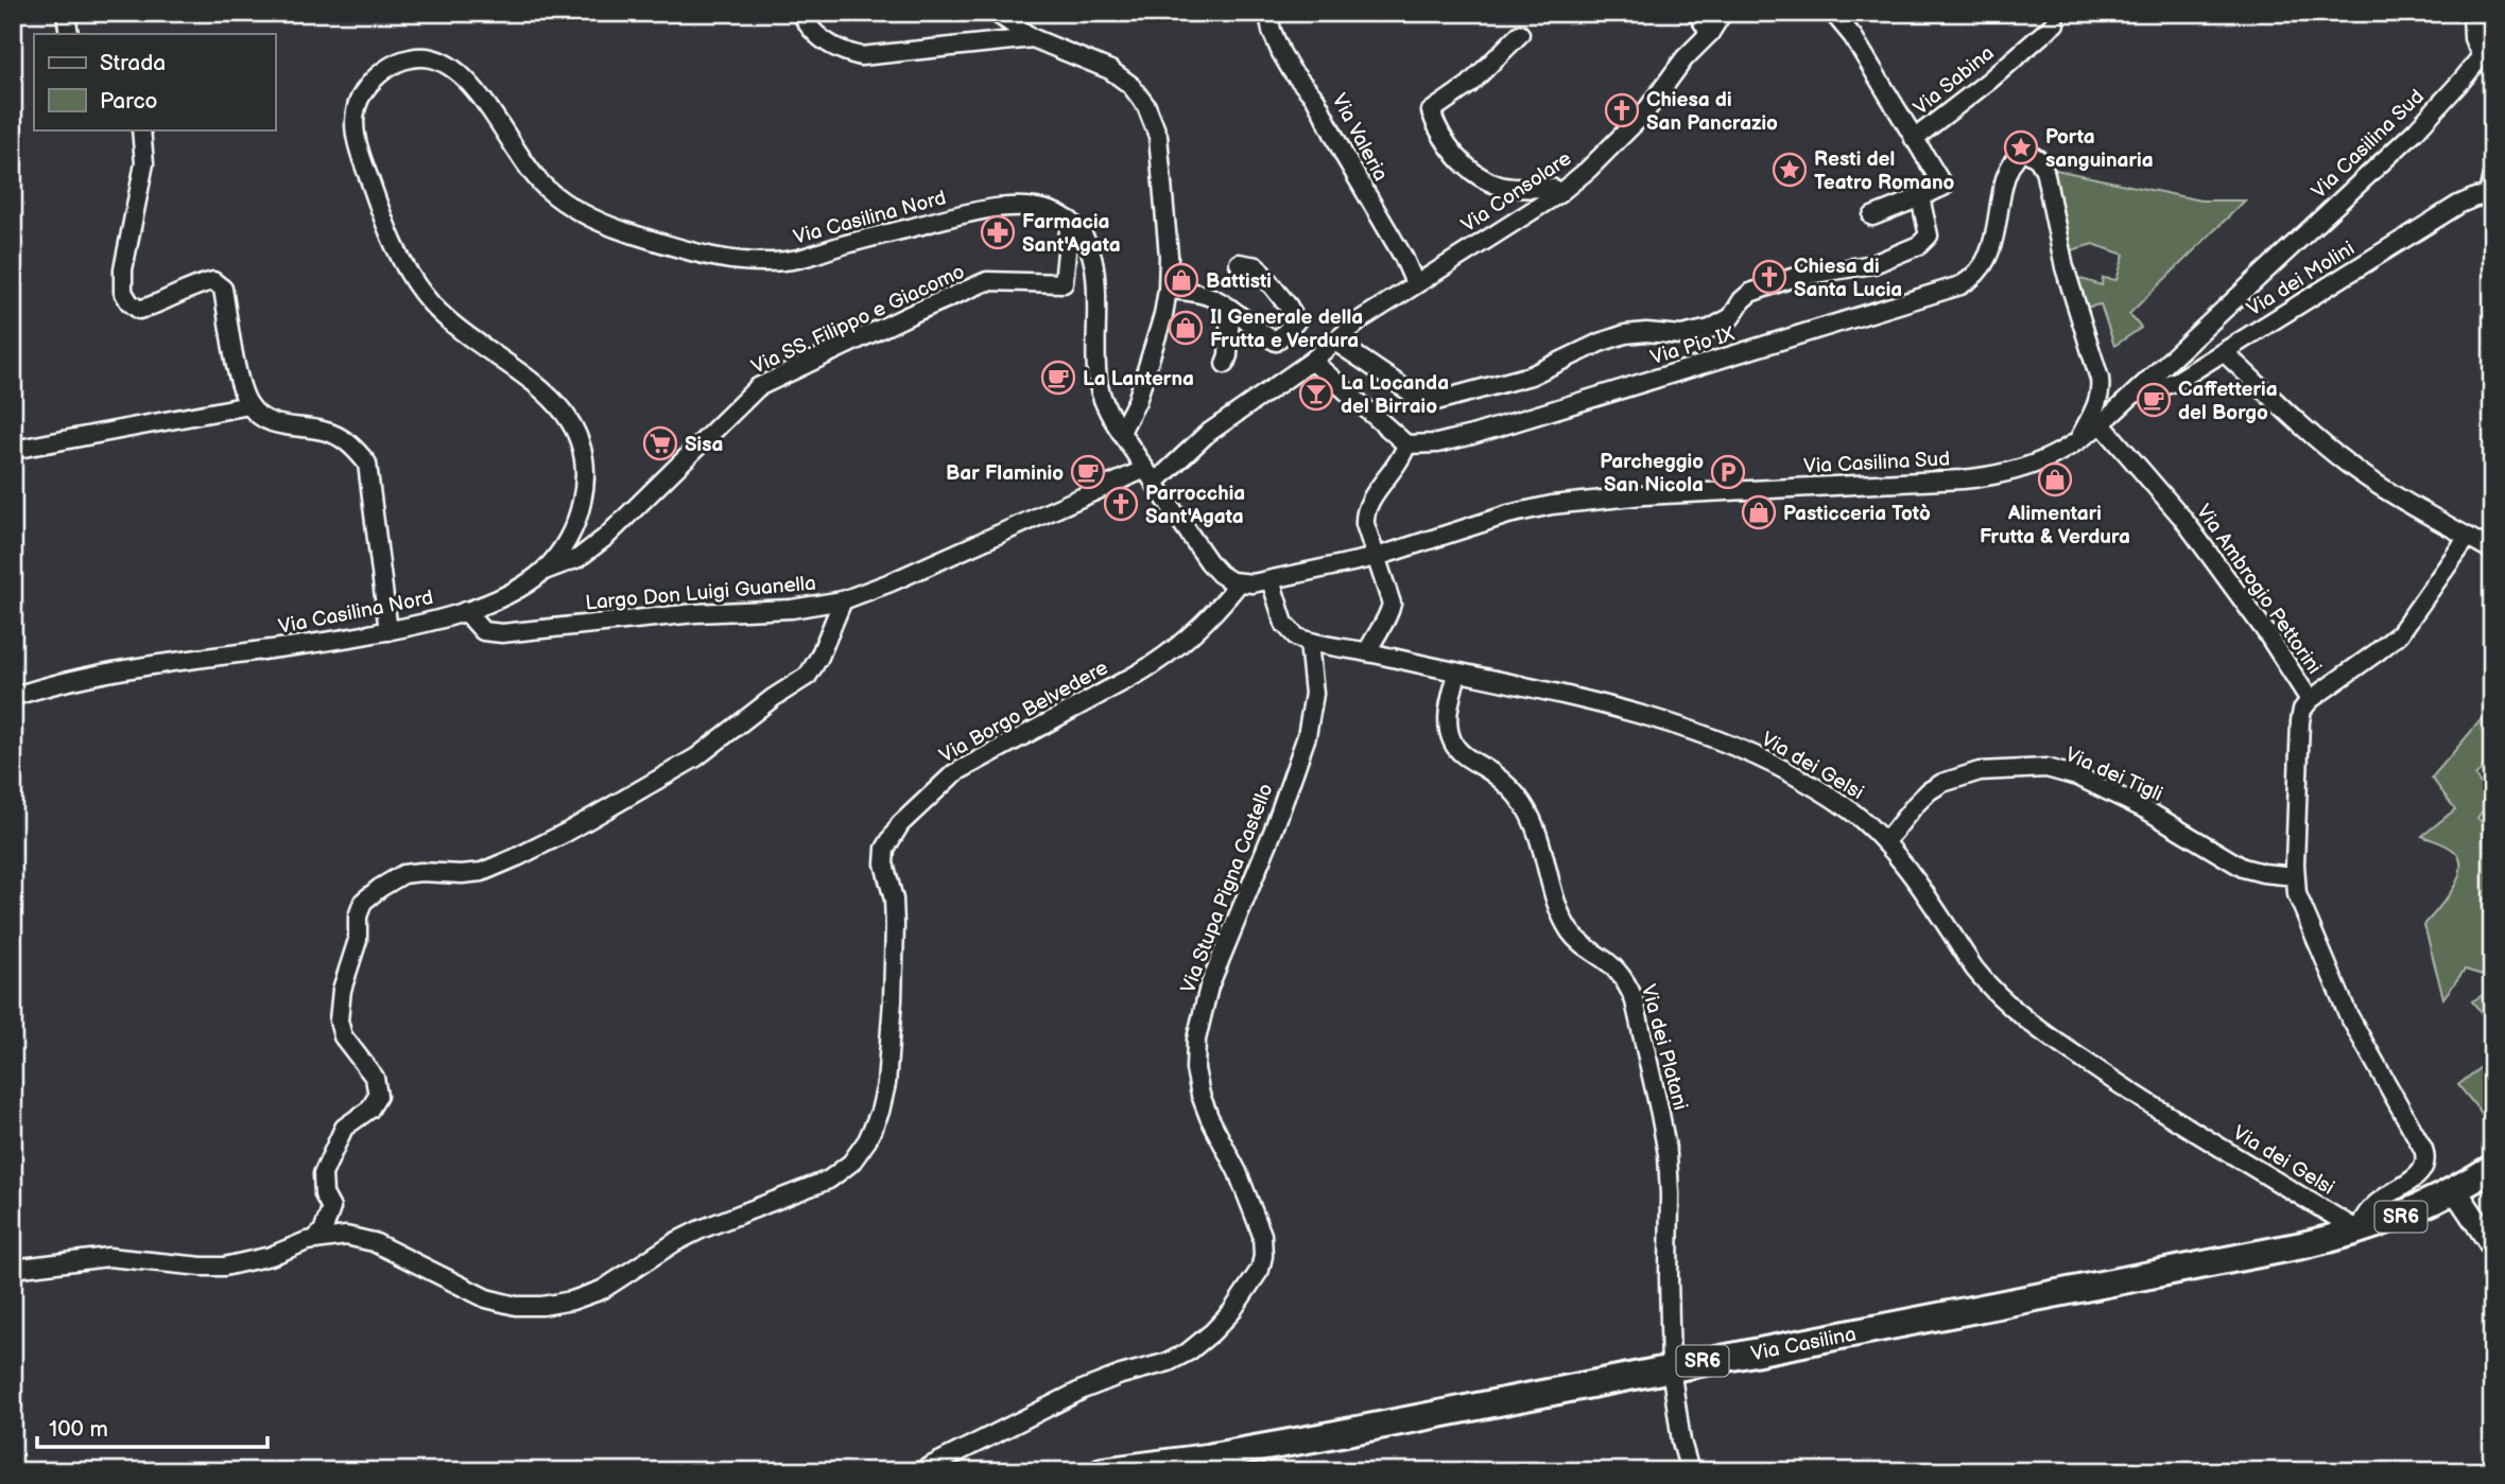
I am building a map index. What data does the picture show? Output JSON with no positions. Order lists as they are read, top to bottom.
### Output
{
  "streets": {
    "main road": ["SR6", "Via Casilina"],
    "street": [
      "Via Sabina",
      "Via Valeria",
      "Via Casilina Sud",
      "Via Consolare",
      "Via Casilina Nord",
      "Via dei Molini",
      "Via SS. Filippo e Giacomo",
      "Via Pio IX",
      "Via Ambrogio Pettorini",
      "Largo Don Luigi Guanella",
      "Via Borgo Belvedere",
      "Via dei Gelsi",
      "Via dei Tigli",
      "Via Stupa Pigna Castello",
      "Via dei Platani"
    ]
  },
  "crossings": [
    ["Via Valeria", "Via Consolare"],
    ["Via Casilina Sud", "Via dei Molini"],
    ["Via Casilina Sud", "Via Pio IX"],
    ["Via Casilina Sud", "Via Ambrogio Pettorini"],
    ["Via Casilina Sud", "Via Borgo Belvedere"],
    ["Via Consolare", "Largo Don Luigi Guanella"],
    ["Via Casilina Nord", "Via SS. Filippo e Giacomo"],
    ["Via Casilina Nord", "Largo Don Luigi Guanella"],
    ["Via Ambrogio Pettorini", "Via dei Gelsi"],
    ["Via Ambrogio Pettorini", "Via dei Tigli"],
    ["Via Ambrogio Pettorini", "Via Casilina"],
    ["Via dei Gelsi", "Via dei Tigli"],
    ["Via dei Gelsi", "Via Stupa Pigna Castello"],
    ["Via dei Gelsi", "Via dei Platani"],
    ["Via dei Gelsi", "Via Casilina"],
    ["Via dei Platani", "Via Casilina"]
  ],
  "places": {
    "church": ["Chiesa di San Pancrazio", "Chiesa di Santa Lucia", "Parrocchia Sant'Agata"],
    "place": ["Porta sanguinaria", "Resti del Teatro Romano"],
    "pharmacy": ["Farmacia Sant'Agata"],
    "shop": [
      "Battisti",
      "Il Generale della Frutta e Verdura",
      "Alimentari Frutta & Verdura",
      "Pasticceria Totò"
    ],
    "cafe": ["La Lanterna", "Caffetteria del Borgo", "Bar Flaminio"],
    "bar": ["La Locanda del Birraio"],
    "supermarket": ["Sisa"],
    "parking": ["Parcheggio San Nicola"]
  },
  "legend": ["Strada", "Parco"],
  "scale_bar": "100 m"
}
